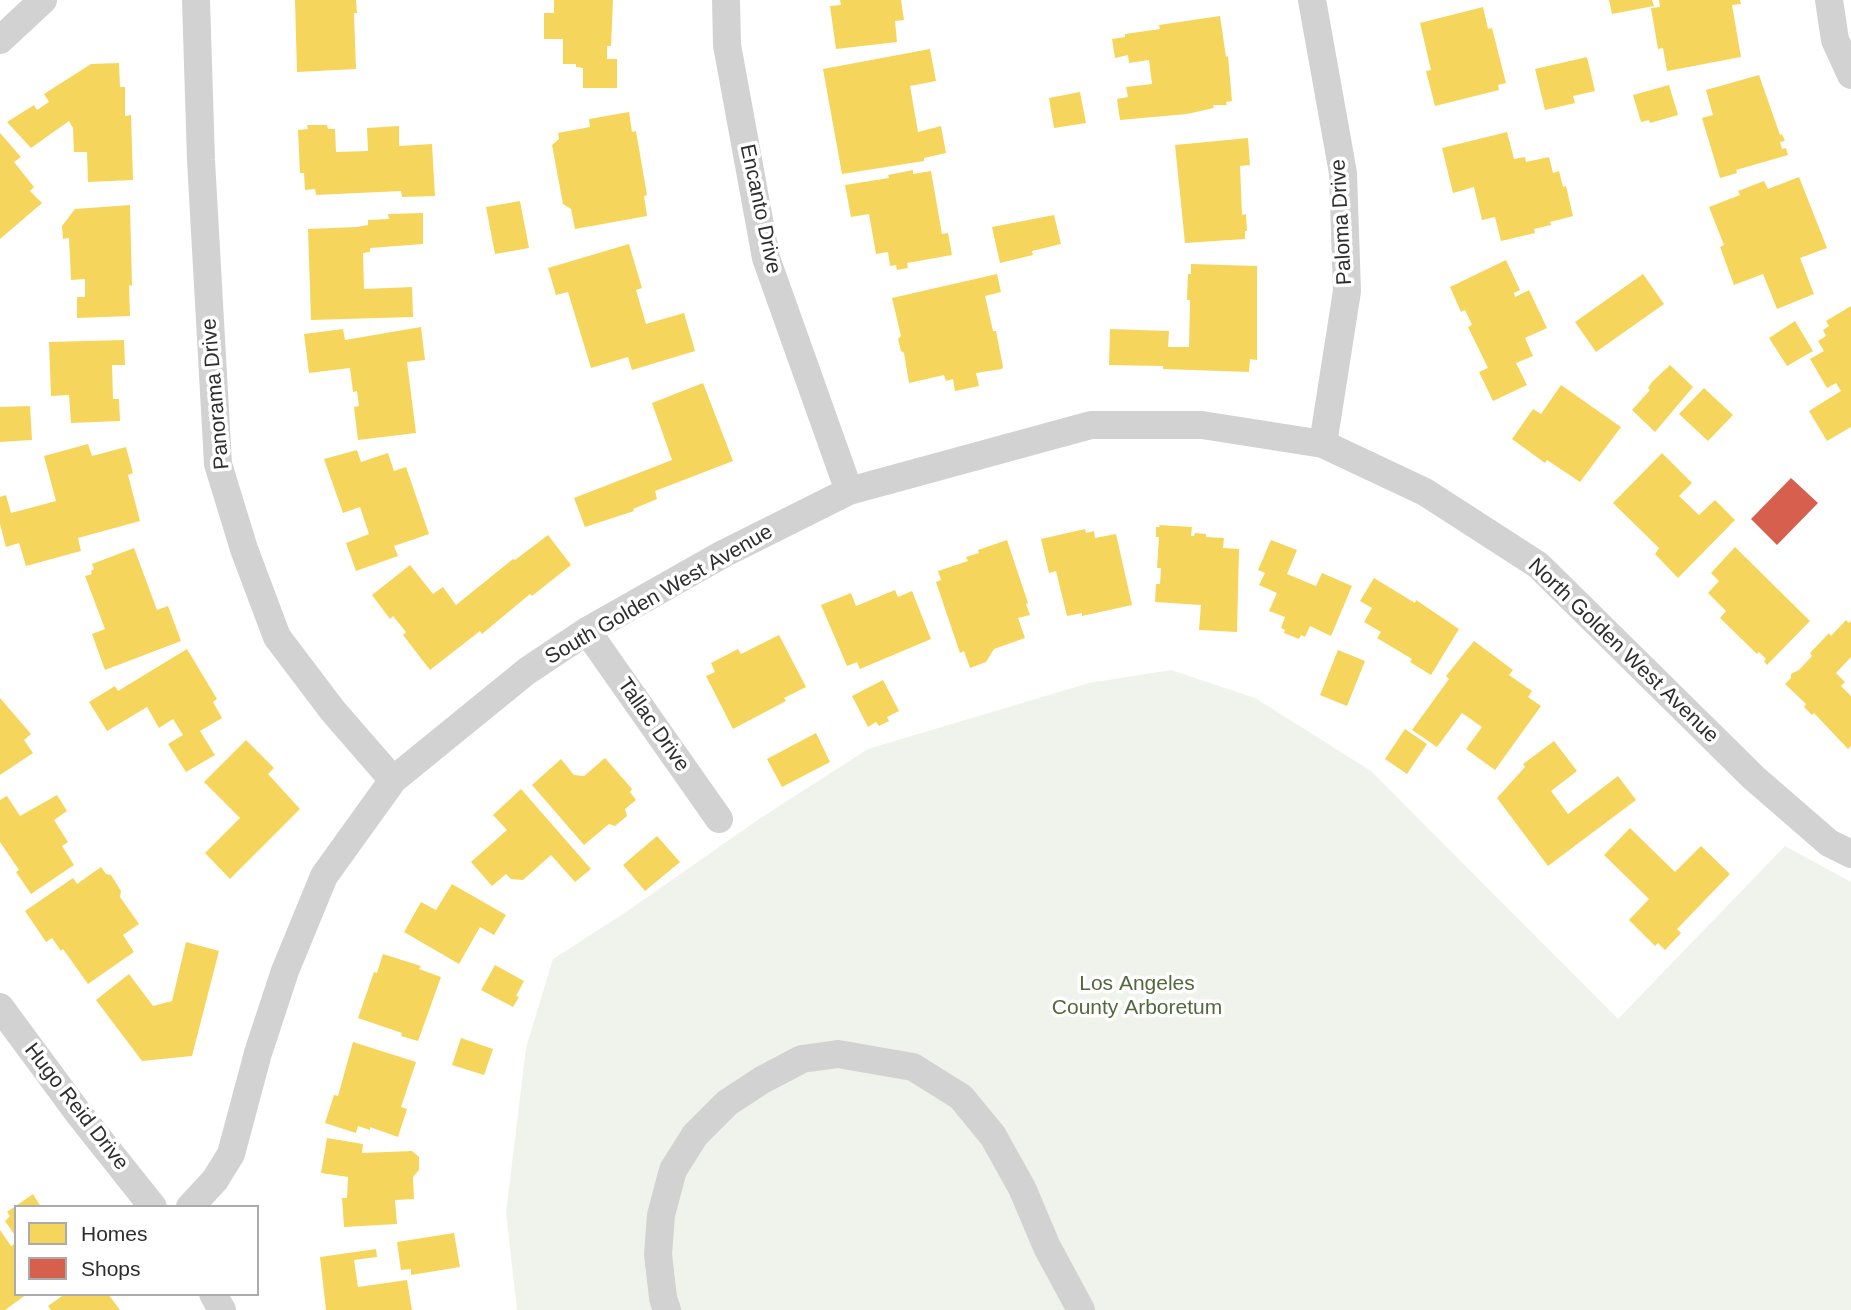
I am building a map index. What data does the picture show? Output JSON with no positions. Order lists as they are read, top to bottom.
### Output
{
  "streets": {
    "street": [
      "Encanto Drive",
      "Paloma Drive",
      "Panorama Drive",
      "South Golden West Avenue",
      "North Golden West Avenue",
      "Tallac Drive",
      "Hugo Reid Drive"
    ]
  },
  "crossings": [
    ["Encanto Drive", "South Golden West Avenue"],
    ["Encanto Drive", "North Golden West Avenue"],
    ["Paloma Drive", "North Golden West Avenue"],
    ["Panorama Drive", "South Golden West Avenue"],
    ["South Golden West Avenue", "North Golden West Avenue"],
    ["South Golden West Avenue", "Tallac Drive"]
  ],
  "parks": ["Los Angeles County Arboretum"],
  "legend": ["Homes", "Shops"]
}
